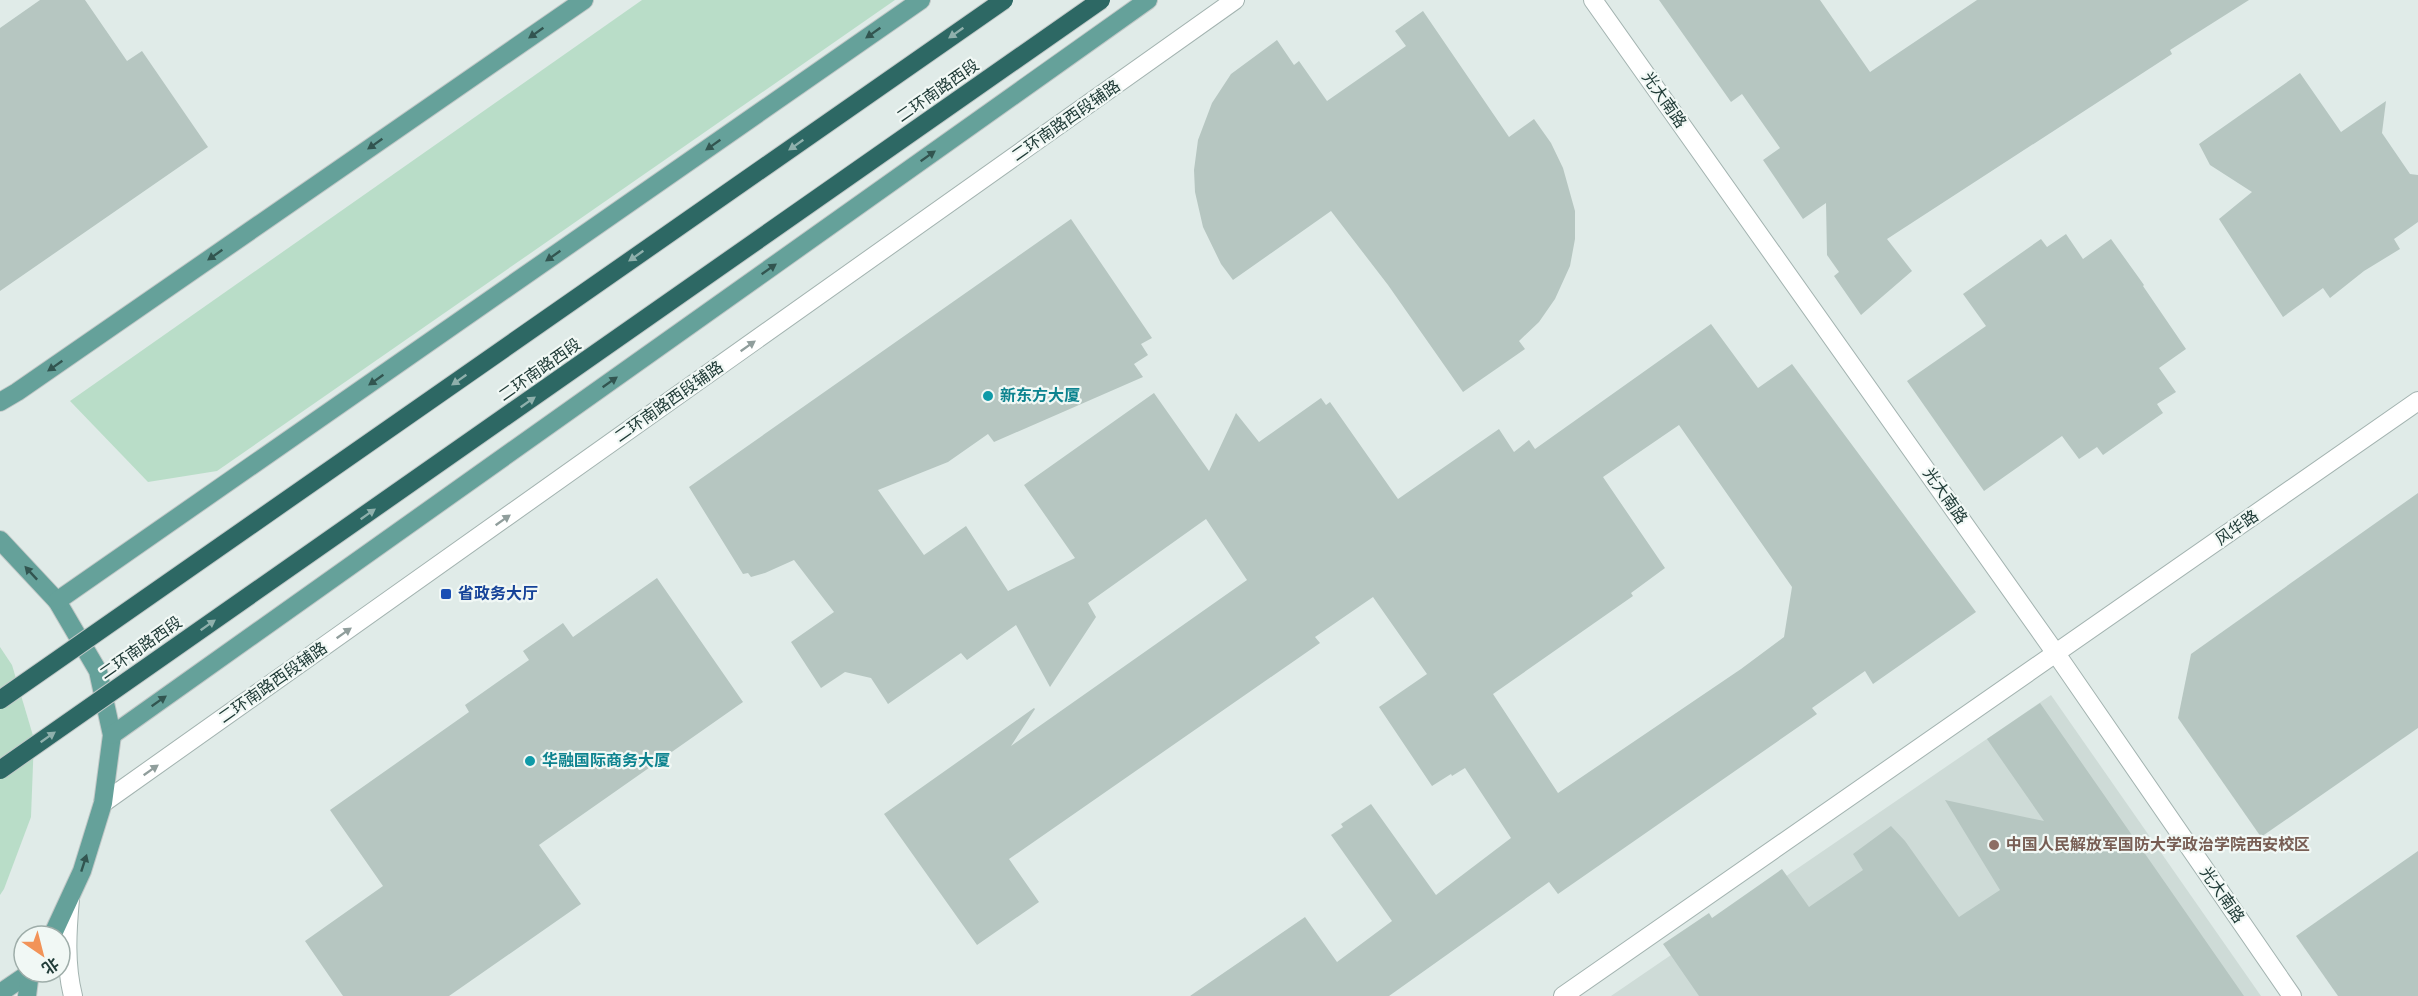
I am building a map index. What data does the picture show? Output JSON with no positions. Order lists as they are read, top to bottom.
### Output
{
  "streets": {
    "highway": ["二环南路西段"],
    "street": ["光大南路", "二环南路西段辅路", "风华路"]
  },
  "crossings": [
    ["光大南路", "风华路"]
  ],
  "one_way": ["二环南路西段辅路"],
  "places": {
    "other": ["新东方大厦", "华融国际商务大厦", "中国人民解放军国防大学政治学院西安校区"],
    "transit": ["省政务大厅"]
  },
  "north": "bottom right"
}
